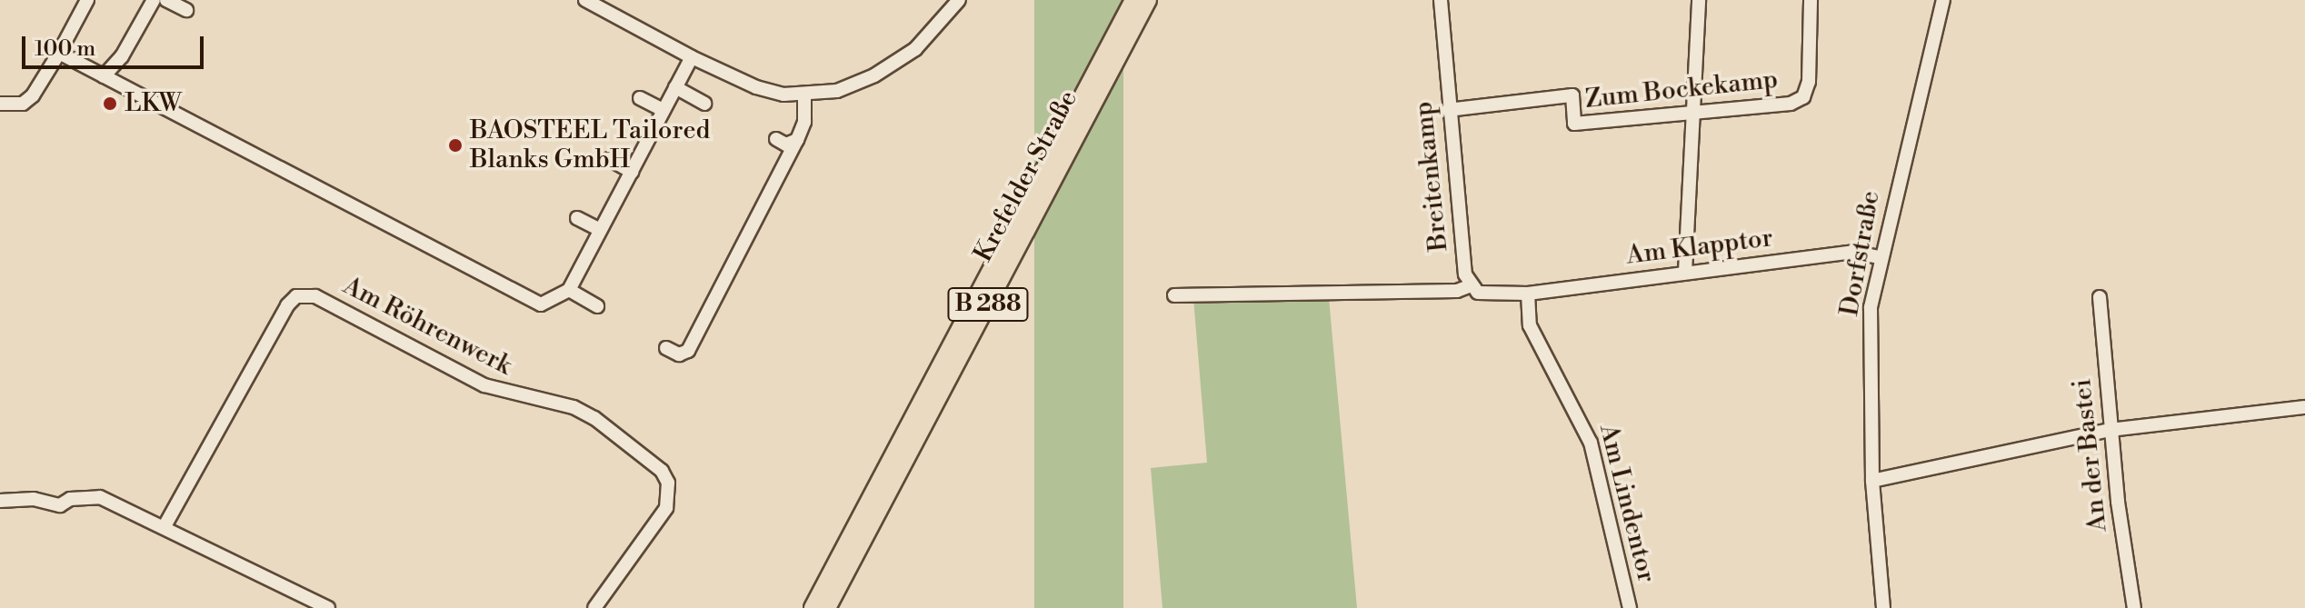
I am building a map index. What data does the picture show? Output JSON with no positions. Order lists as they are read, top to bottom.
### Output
{
  "streets": {
    "main road": ["Krefelder Straße", "B 288"],
    "street": [
      "Zum Bockekamp",
      "Breitenkamp",
      "Am Klapptor",
      "Dorfstraße",
      "Am Röhrenwerk",
      "An der Bastei",
      "Am Lindentor"
    ]
  },
  "crossings": [
    ["Zum Bockekamp", "Breitenkamp"],
    ["Am Klapptor", "Dorfstraße"],
    ["Am Klapptor", "Am Lindentor"]
  ],
  "places": ["LKW", "BAOSTEEL Tailored Blanks GmbH"],
  "scale_bar": "100 m"
}
